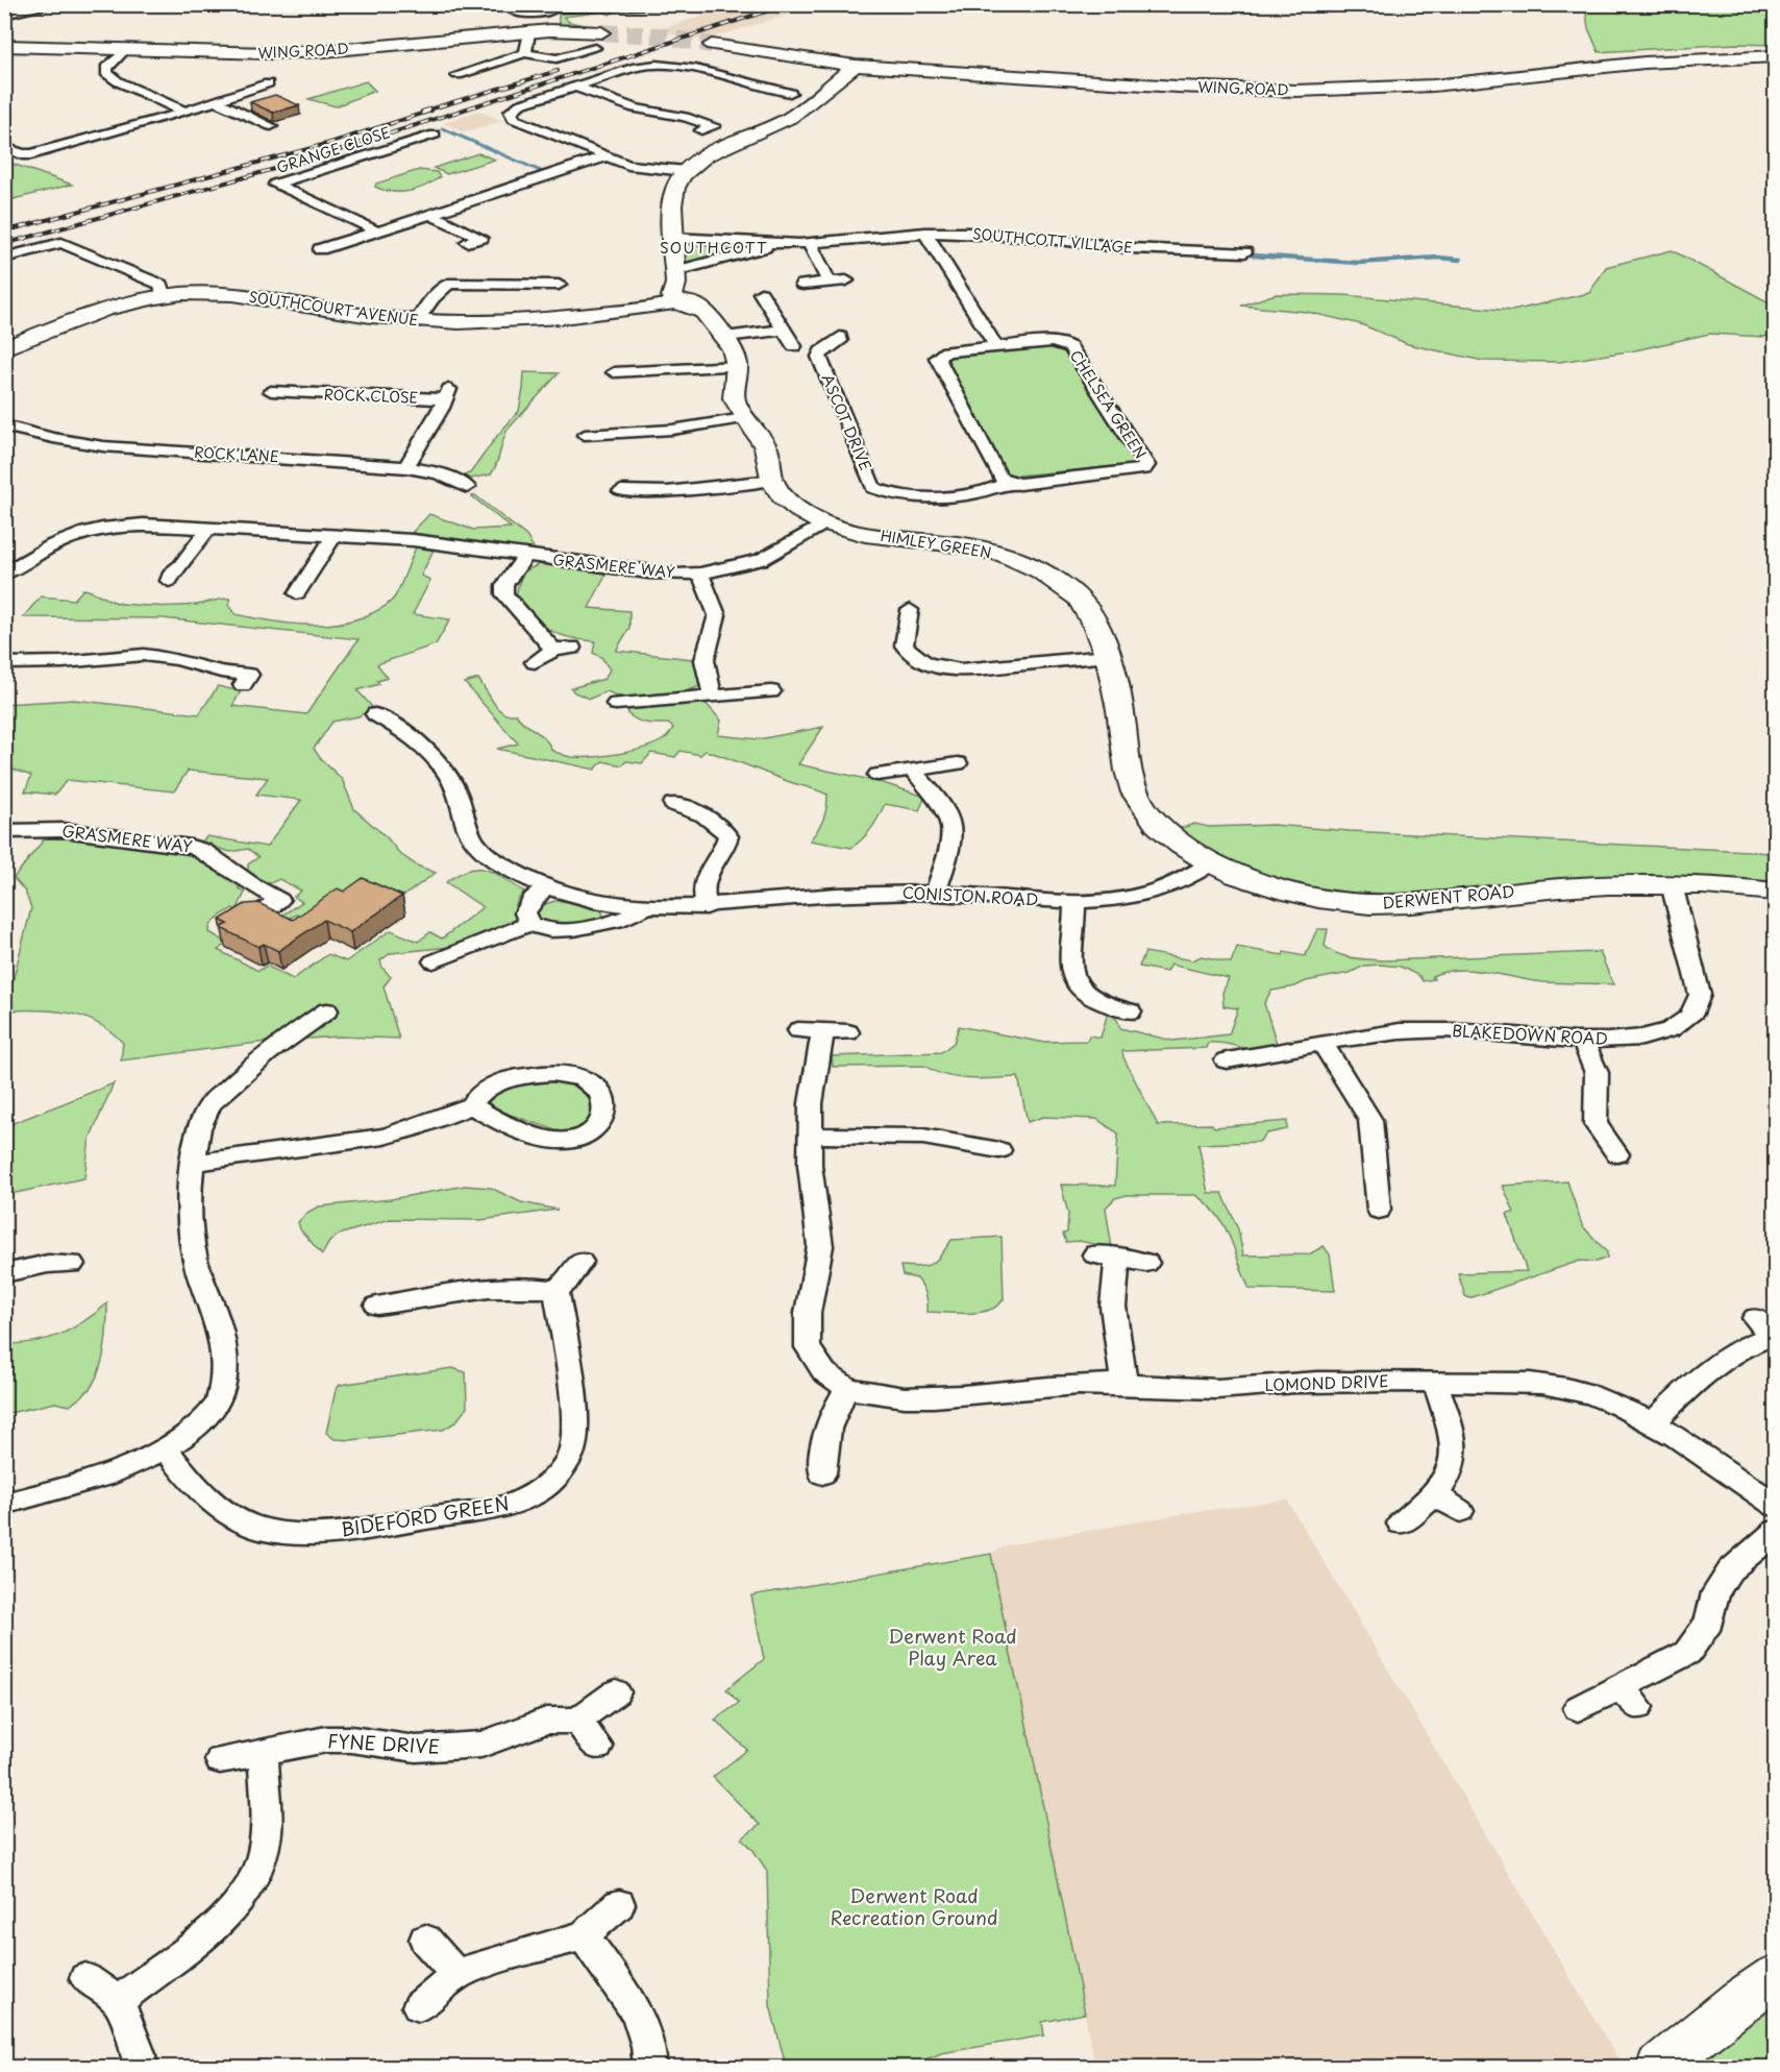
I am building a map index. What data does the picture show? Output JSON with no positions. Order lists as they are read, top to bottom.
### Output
{
  "streets": {
    "street": [
      "WING ROAD",
      "GRANGE CLOSE",
      "SOUTHCOTT VILLAGE",
      "SOUTHCOURT AVENUE",
      "ROCK CLOSE",
      "CHELSEA GREEN",
      "ASCOT DRIVE",
      "ROCK LANE",
      "HIMLEY GREEN",
      "GRASMERE WAY",
      "CONISTON ROAD",
      "DERWENT ROAD",
      "BLAKEDOWN ROAD",
      "LOMOND DRIVE",
      "BIDEFORD GREEN",
      "FYNE DRIVE"
    ]
  },
  "crossings": [
    ["ROCK CLOSE", "ROCK LANE"],
    ["CHELSEA GREEN", "ASCOT DRIVE"],
    ["HIMLEY GREEN", "GRASMERE WAY"],
    ["HIMLEY GREEN", "DERWENT ROAD"],
    ["CONISTON ROAD", "DERWENT ROAD"],
    ["DERWENT ROAD", "BLAKEDOWN ROAD"]
  ],
  "districts": ["SOUTHCOTT"],
  "parks": ["Derwent Road Play Area", "Derwent Road Recreation Ground"]
}
